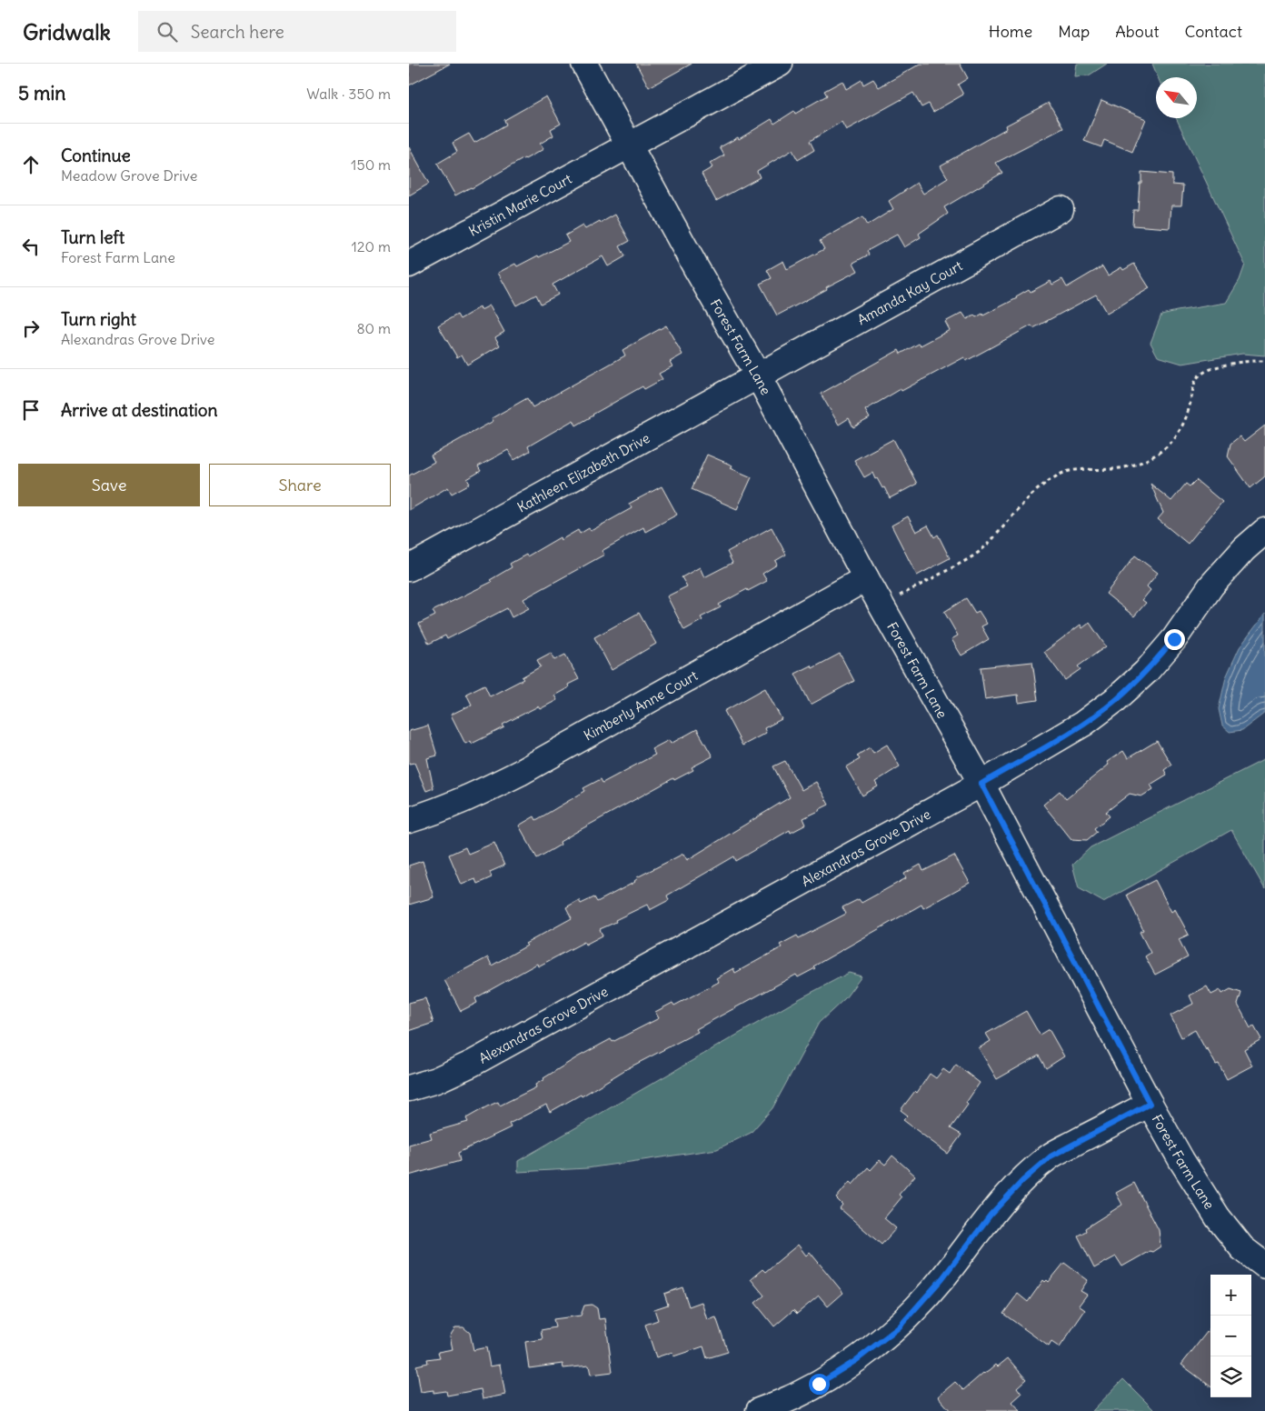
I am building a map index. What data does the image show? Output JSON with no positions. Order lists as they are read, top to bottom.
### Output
{
  "streets": {
    "street": [
      "Kristin Marie Court",
      "Amanda Kay Court",
      "Forest Farm Lane",
      "Kathleen Elizabeth Drive",
      "Kimberly Anne Court",
      "Alexandras Grove Drive"
    ]
  },
  "crossings": [
    ["Kristin Marie Court", "Forest Farm Lane"],
    ["Amanda Kay Court", "Forest Farm Lane"],
    ["Amanda Kay Court", "Kathleen Elizabeth Drive"],
    ["Forest Farm Lane", "Kathleen Elizabeth Drive"],
    ["Forest Farm Lane", "Kimberly Anne Court"],
    ["Forest Farm Lane", "Alexandras Grove Drive"]
  ],
  "north": "top left",
  "page": {
    "header": "Gridwalk",
    "search": "Search here",
    "nav": [
      "Home",
      "Map",
      "About",
      "Contact"
    ],
    "heading": ["5 min", "Walk · 350 m"],
    "list": [
      ["Continue", "Meadow Grove Drive", "150 m"],
      ["Turn left", "Forest Farm Lane", "120 m"],
      ["Turn right", "Alexandras Grove Drive", "80 m"],
      "Arrive at destination"
    ],
    "buttons": ["Save", "Share"],
    "map_buttons": ["+", "−"]
  }
}
